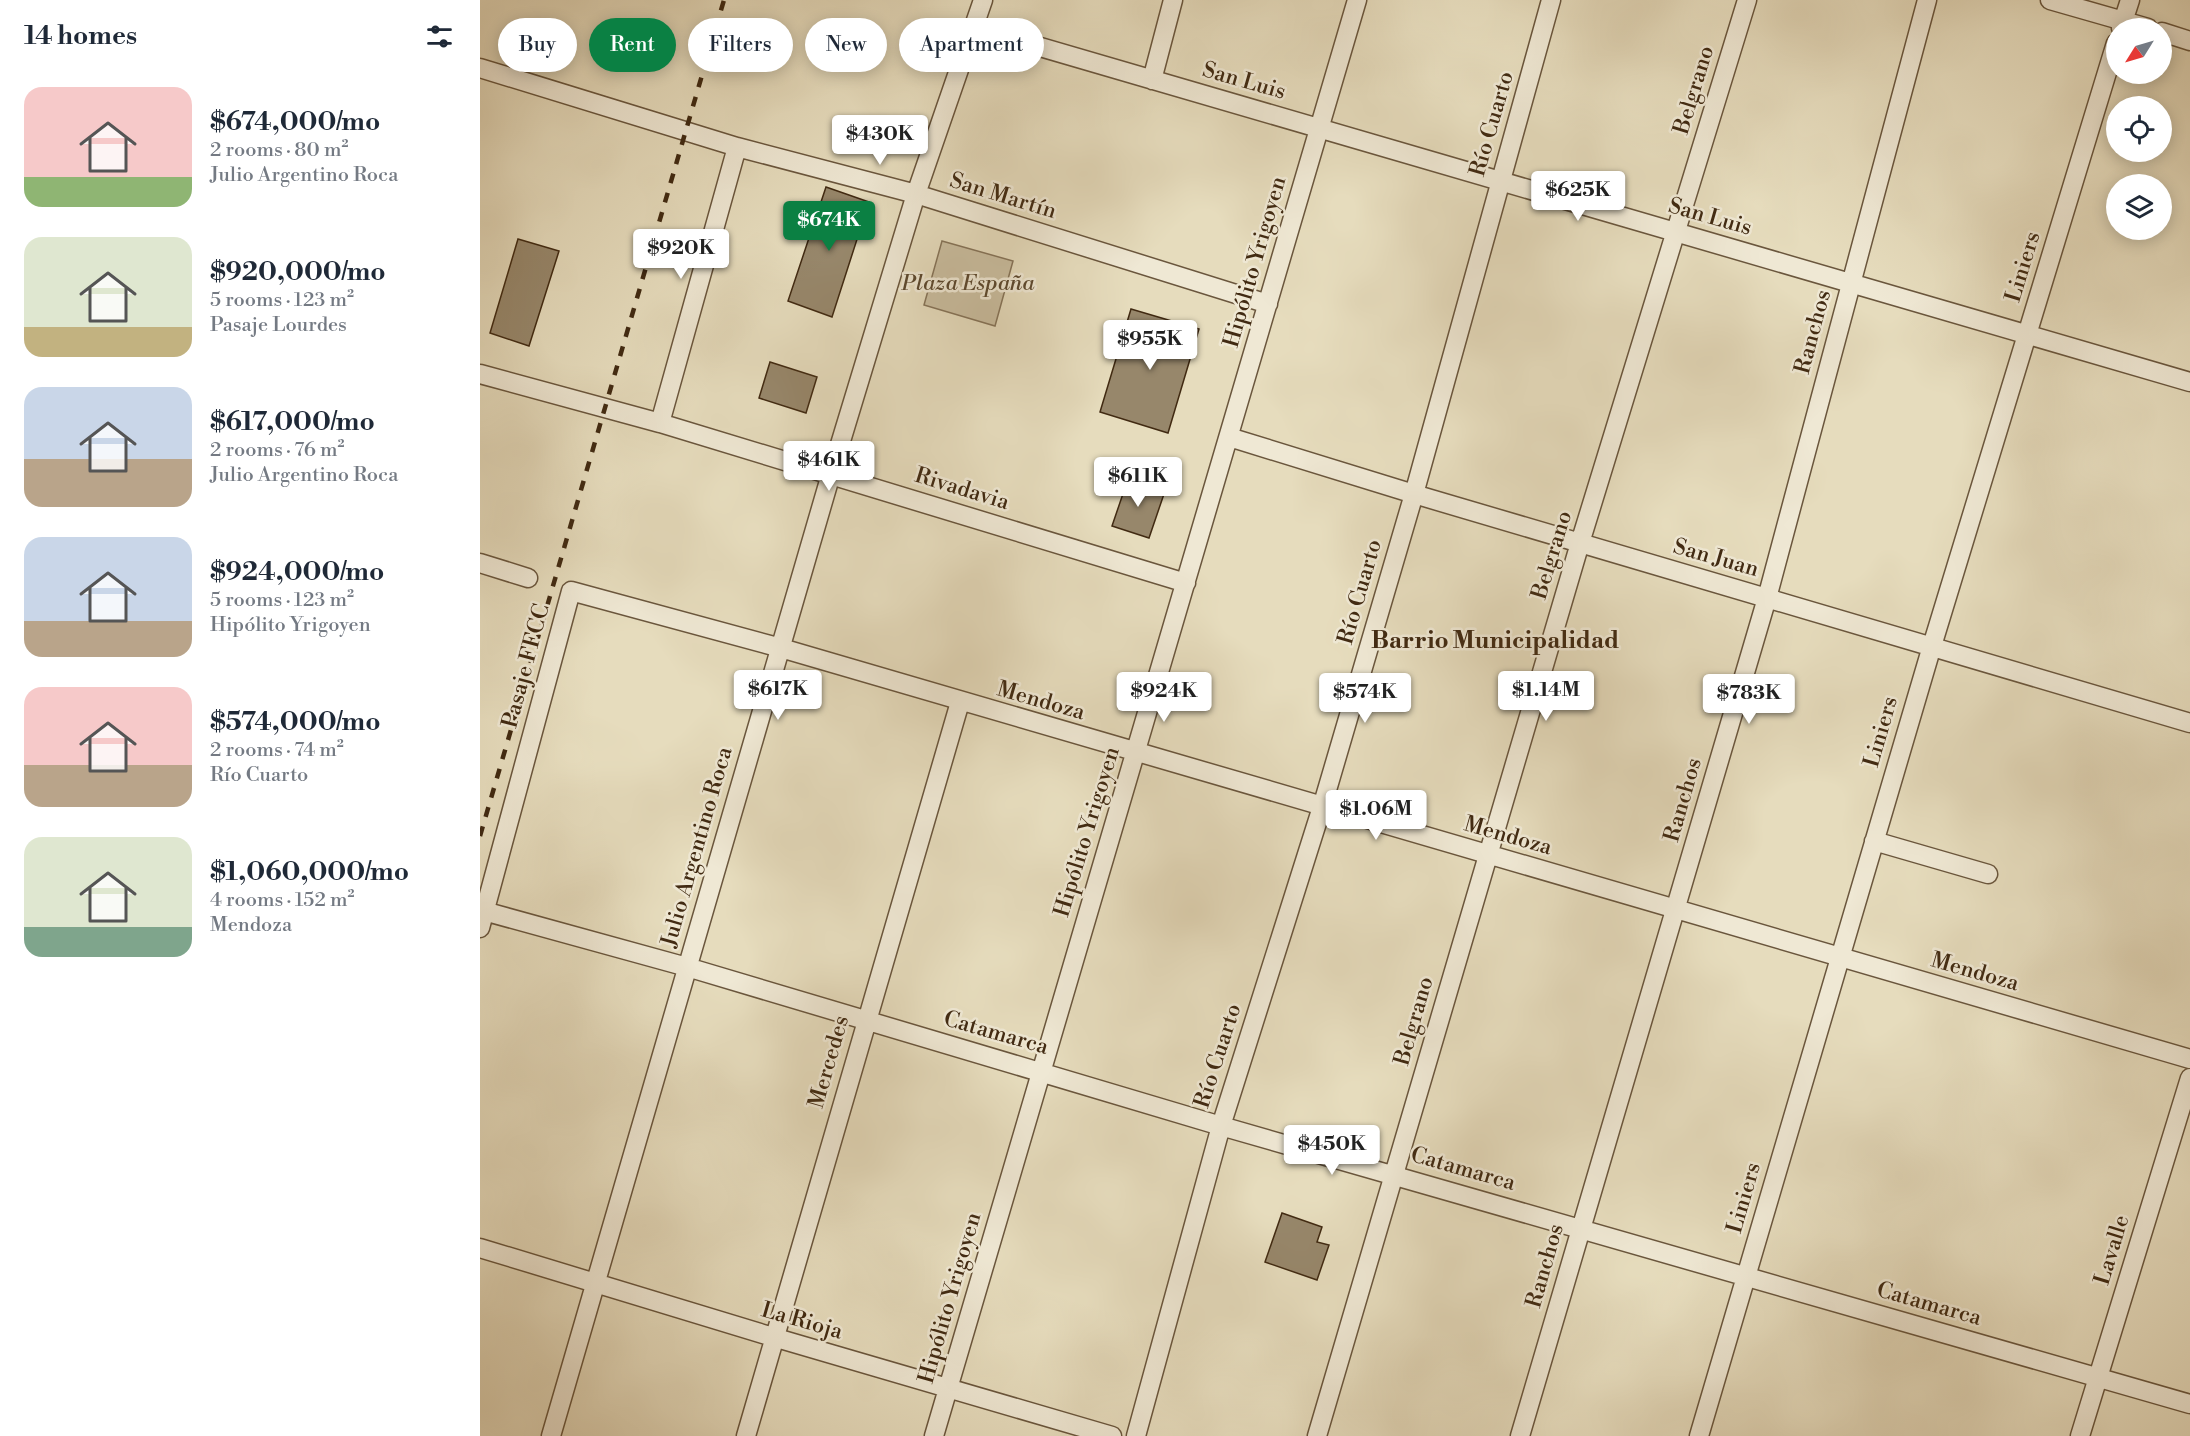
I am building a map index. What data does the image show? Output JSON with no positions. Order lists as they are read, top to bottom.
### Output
{
  "streets": {
    "street": [
      "San Luis",
      "Belgrano",
      "Río Cuarto",
      "San Martín",
      "Hipólito Yrigoyen",
      "Liniers",
      "Ranchos",
      "Rivadavia",
      "San Juan",
      "Pasaje FFCC",
      "Mendoza",
      "Julio Argentino Roca",
      "Catamarca",
      "Mercedes",
      "Lavalle",
      "La Rioja"
    ]
  },
  "crossings": [
    ["San Luis", "Belgrano"],
    ["San Luis", "Río Cuarto"],
    ["San Luis", "Hipólito Yrigoyen"],
    ["San Luis", "Liniers"],
    ["San Luis", "Ranchos"],
    ["Belgrano", "San Juan"],
    ["Belgrano", "Mendoza"],
    ["Belgrano", "Catamarca"],
    ["Río Cuarto", "San Juan"],
    ["Río Cuarto", "Mendoza"],
    ["Río Cuarto", "Catamarca"],
    ["San Martín", "Hipólito Yrigoyen"],
    ["San Martín", "Julio Argentino Roca"],
    ["Hipólito Yrigoyen", "Rivadavia"],
    ["Hipólito Yrigoyen", "San Juan"],
    ["Hipólito Yrigoyen", "Mendoza"],
    ["Hipólito Yrigoyen", "Catamarca"],
    ["Hipólito Yrigoyen", "La Rioja"],
    ["Liniers", "San Juan"],
    ["Liniers", "Mendoza"],
    ["Liniers", "Catamarca"],
    ["Ranchos", "San Juan"],
    ["Ranchos", "Mendoza"],
    ["Ranchos", "Catamarca"],
    ["Rivadavia", "Julio Argentino Roca"],
    ["Pasaje FFCC", "Mendoza"],
    ["Pasaje FFCC", "Catamarca"],
    ["Mendoza", "Julio Argentino Roca"],
    ["Mendoza", "Mercedes"],
    ["Julio Argentino Roca", "Catamarca"],
    ["Julio Argentino Roca", "La Rioja"],
    ["Catamarca", "Mercedes"],
    ["Catamarca", "Lavalle"],
    ["Mercedes", "La Rioja"]
  ],
  "districts": ["Barrio Municipalidad"],
  "parks": ["Plaza España"],
  "north": "bottom left",
  "page": {
    "heading": "14 homes",
    "chip": [
      "Buy",
      "Rent",
      "Filters",
      "New",
      "Apartment"
    ],
    "list": [
      {
        "name": "$674,000/mo",
        "note": "2 rooms · 80 m² · Julio Argentino Roca"
      },
      {
        "name": "$920,000/mo",
        "note": "5 rooms · 123 m² · Pasaje Lourdes"
      },
      {
        "name": "$617,000/mo",
        "note": "2 rooms · 76 m² · Julio Argentino Roca"
      },
      {
        "name": "$924,000/mo",
        "note": "5 rooms · 123 m² · Hipólito Yrigoyen"
      },
      {
        "name": "$574,000/mo",
        "note": "2 rooms · 74 m² · Río Cuarto"
      },
      {
        "name": "$1,060,000/mo",
        "note": "4 rooms · 152 m² · Mendoza"
      }
    ],
    "price": [
      "$430K",
      "$625K",
      "$674K",
      "$920K",
      "$955K",
      "$461K",
      "$611K",
      "$617K",
      "$1.14M",
      "$924K",
      "$574K",
      "$783K",
      "$1.06M",
      "$450K"
    ]
  }
}
